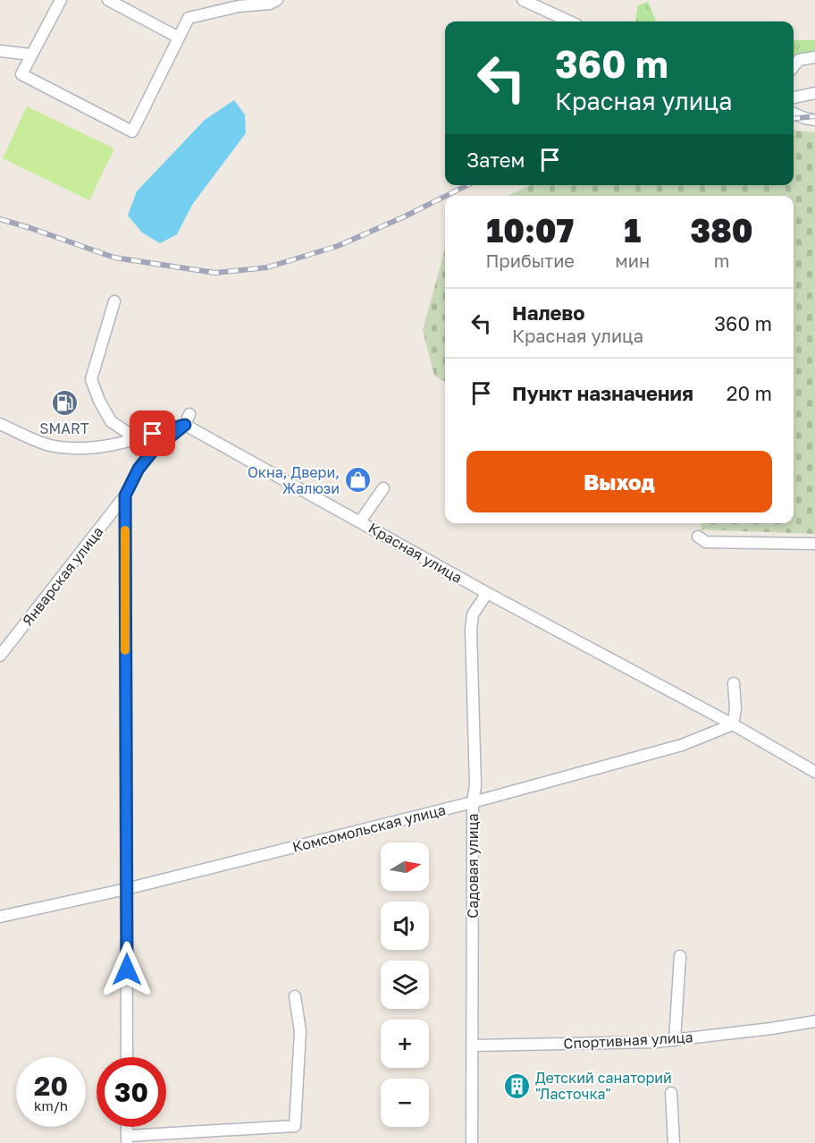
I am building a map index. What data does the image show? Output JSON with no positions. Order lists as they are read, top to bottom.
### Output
{
  "streets": {
    "street": [
      "Красная улица",
      "Январская улица",
      "Комсомольская улица",
      "Садовая улица",
      "Спортивная улица"
    ]
  },
  "crossings": [
    ["Красная улица", "Январская улица"],
    ["Красная улица", "Комсомольская улица"],
    ["Красная улица", "Садовая улица"],
    ["Комсомольская улица", "Садовая улица"],
    ["Садовая улица", "Спортивная улица"]
  ],
  "places": {
    "fuel station": ["SMART"],
    "shop": ["Окна, Двери, Жалюзи"],
    "building": ["Детский санаторий \"Ласточка\""]
  },
  "north": "right",
  "page": {
    "turn": ["360 m", "Красная улица"],
    "then": "Затем",
    "eta": [
      "10:07",
      "Прибытие",
      "1",
      "мин",
      "380",
      "m"
    ],
    "list": [
      {
        "name": "Налево",
        "note": "Красная улица",
        "value": "360 m"
      },
      {
        "name": "Пункт назначения",
        "value": "20 m"
      }
    ],
    "buttons": "Выход",
    "map_buttons": ["+", "−"],
    "speed": "20 km/h",
    "limit": "30"
  }
}
